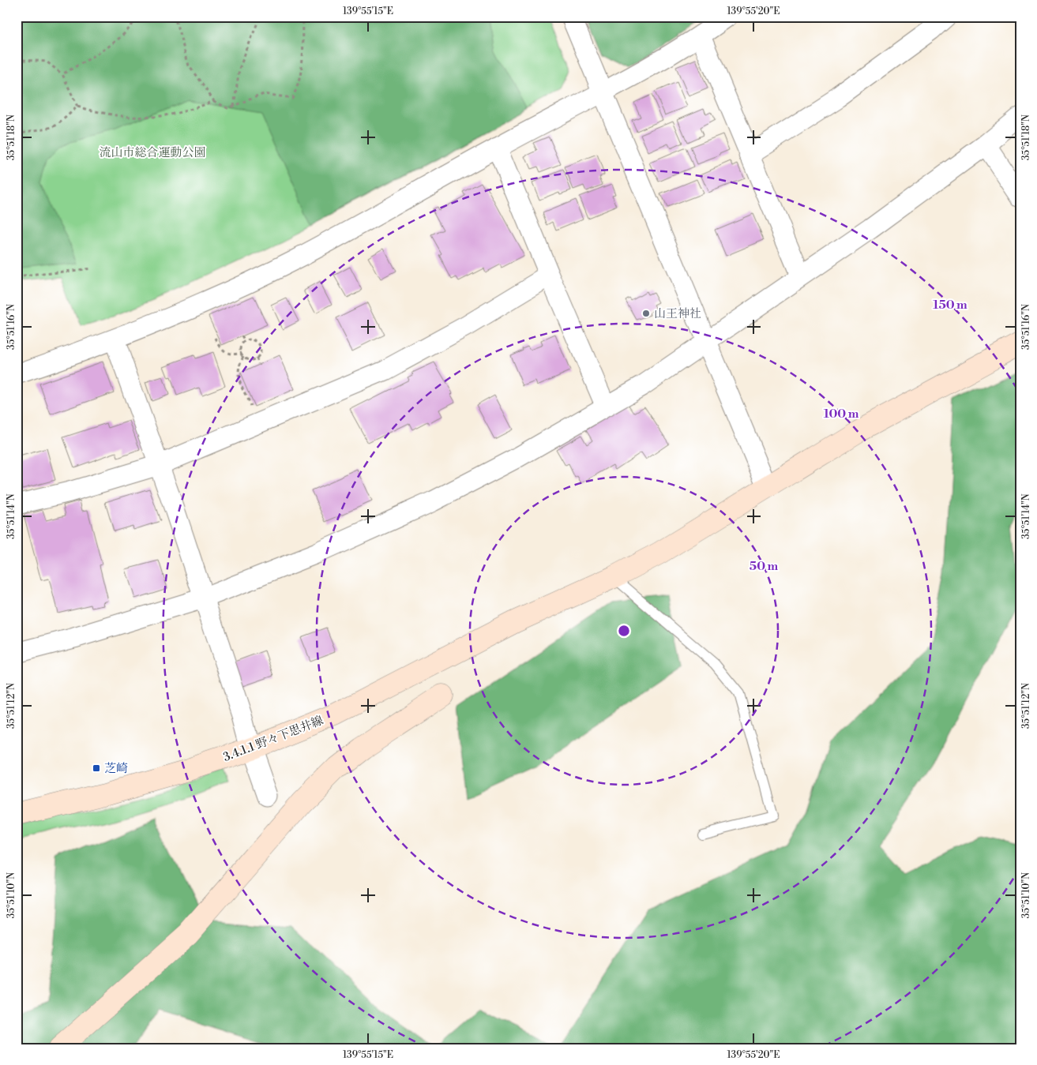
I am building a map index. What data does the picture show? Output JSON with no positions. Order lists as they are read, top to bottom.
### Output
{
  "streets": {
    "street": ["3.4.1.1 野々下思井線"]
  },
  "parks": ["流山市総合運動公園"],
  "places": {
    "other": ["山王神社"],
    "transit": ["芝崎"]
  },
  "coordinates": [
    "139°55'15\"E",
    "139°55'20\"E",
    "35°51'18\"N",
    "35°51'16\"N",
    "35°51'14\"N",
    "35°51'12\"N",
    "35°51'10\"N"
  ],
  "rings": ["150 m", "100 m", "50 m"]
}
